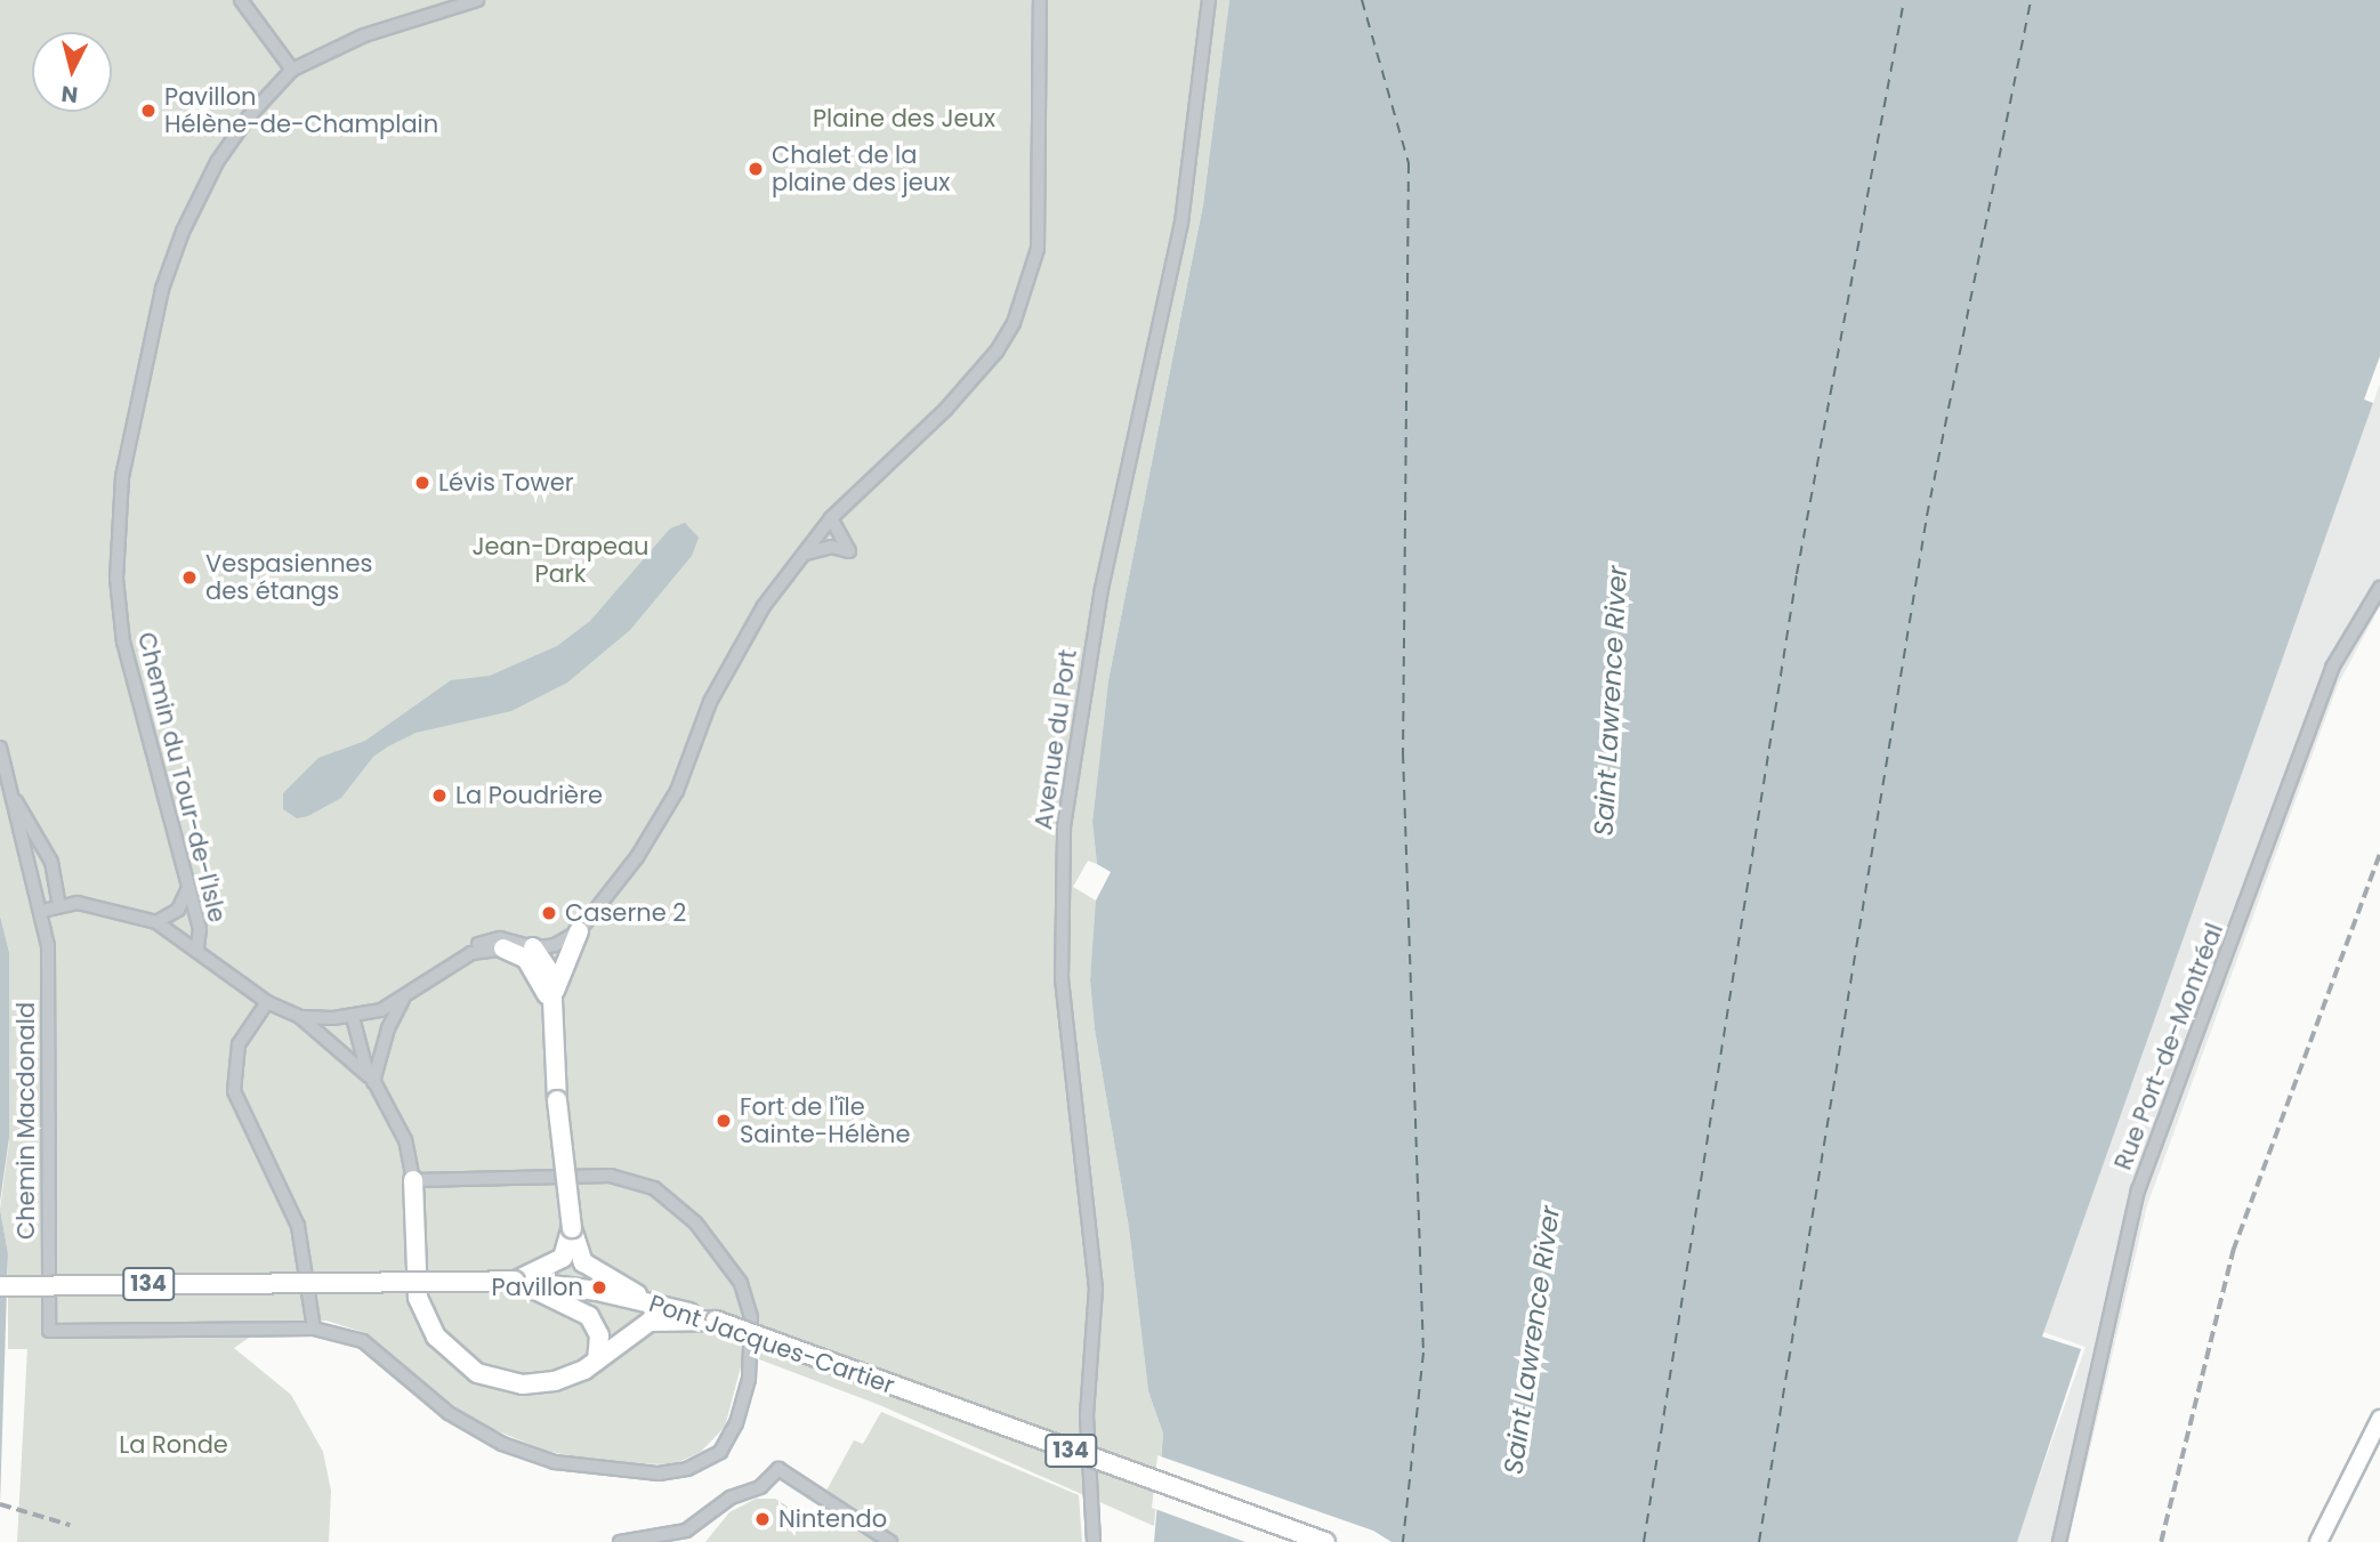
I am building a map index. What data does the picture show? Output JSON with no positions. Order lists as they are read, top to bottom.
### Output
{
  "streets": {
    "main road": ["134", "Pont Jacques-Cartier"],
    "street": [
      "Avenue du Port",
      "Chemin du Tour-de-l'Isle",
      "Rue Port-de-Montréal",
      "Chemin Macdonald"
    ]
  },
  "water": ["Saint Lawrence River"],
  "parks": ["Plaine des Jeux", "Jean-Drapeau Park", "La Ronde"],
  "places": [
    "Pavillon Hélène-de-Champlain",
    "Chalet de la plaine des jeux",
    "Lévis Tower",
    "Vespasiennes des étangs",
    "La Poudrière",
    "Caserne 2",
    "Fort de l'île Sainte-Hélène",
    "Pavillon",
    "Nintendo"
  ],
  "north": "bottom"
}
